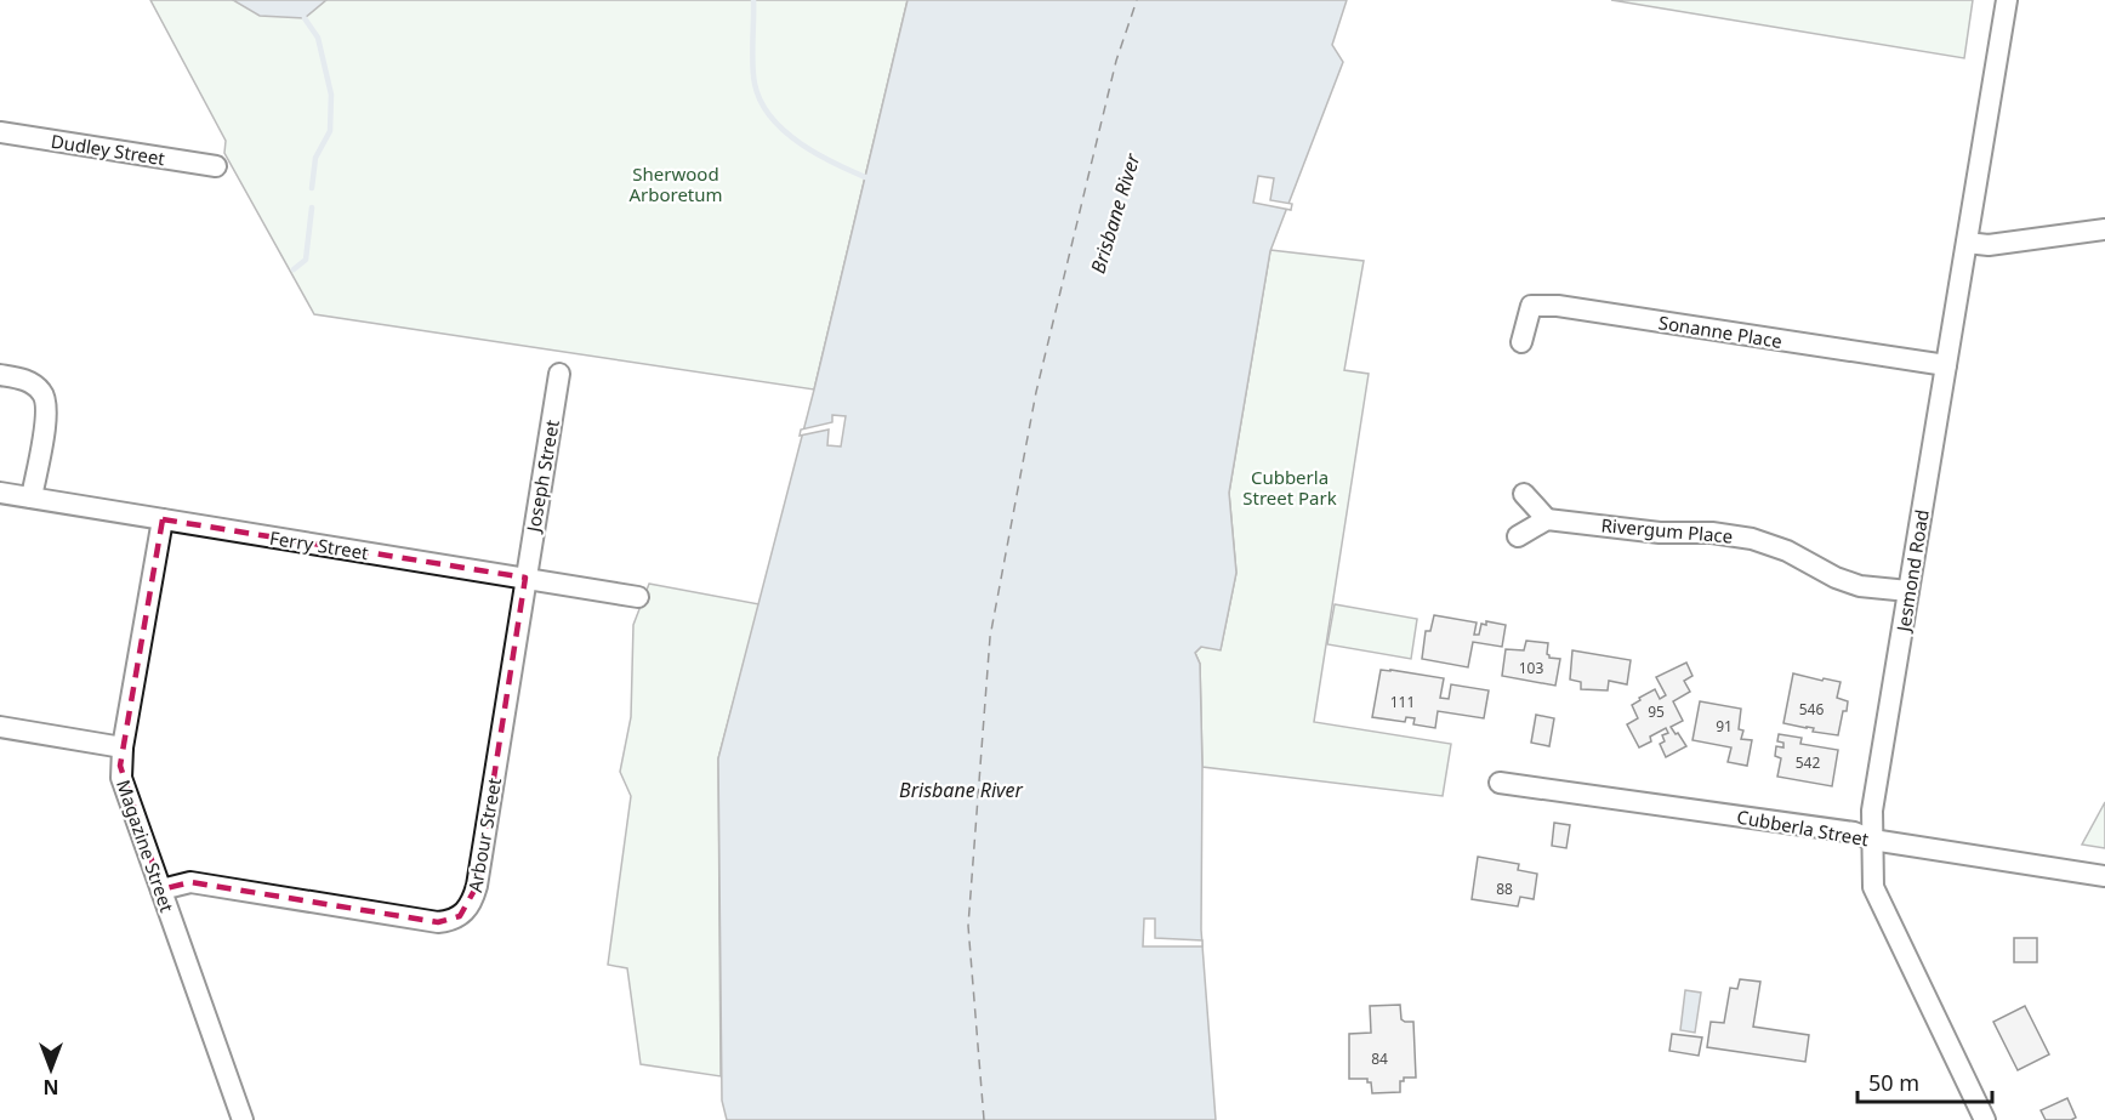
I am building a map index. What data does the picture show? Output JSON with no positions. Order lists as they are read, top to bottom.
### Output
{
  "streets": {
    "street": [
      "Dudley Street",
      "Sonanne Place",
      "Joseph Street",
      "Rivergum Place",
      "Ferry Street",
      "Jesmond Road",
      "Cubberla Street",
      "Arbour Street",
      "Magazine Street"
    ]
  },
  "crossings": [
    ["Sonanne Place", "Jesmond Road"],
    ["Joseph Street", "Ferry Street"],
    ["Joseph Street", "Arbour Street"],
    ["Rivergum Place", "Jesmond Road"],
    ["Ferry Street", "Arbour Street"],
    ["Ferry Street", "Magazine Street"],
    ["Jesmond Road", "Cubberla Street"],
    ["Arbour Street", "Magazine Street"]
  ],
  "water": ["Brisbane River"],
  "parks": ["Sherwood Arboretum", "Cubberla Street Park"],
  "house_numbers": [
    "103",
    "111",
    "546",
    "95",
    "91",
    "542",
    "88",
    "84"
  ],
  "scale_bar": "50 m",
  "north": "bottom"
}
